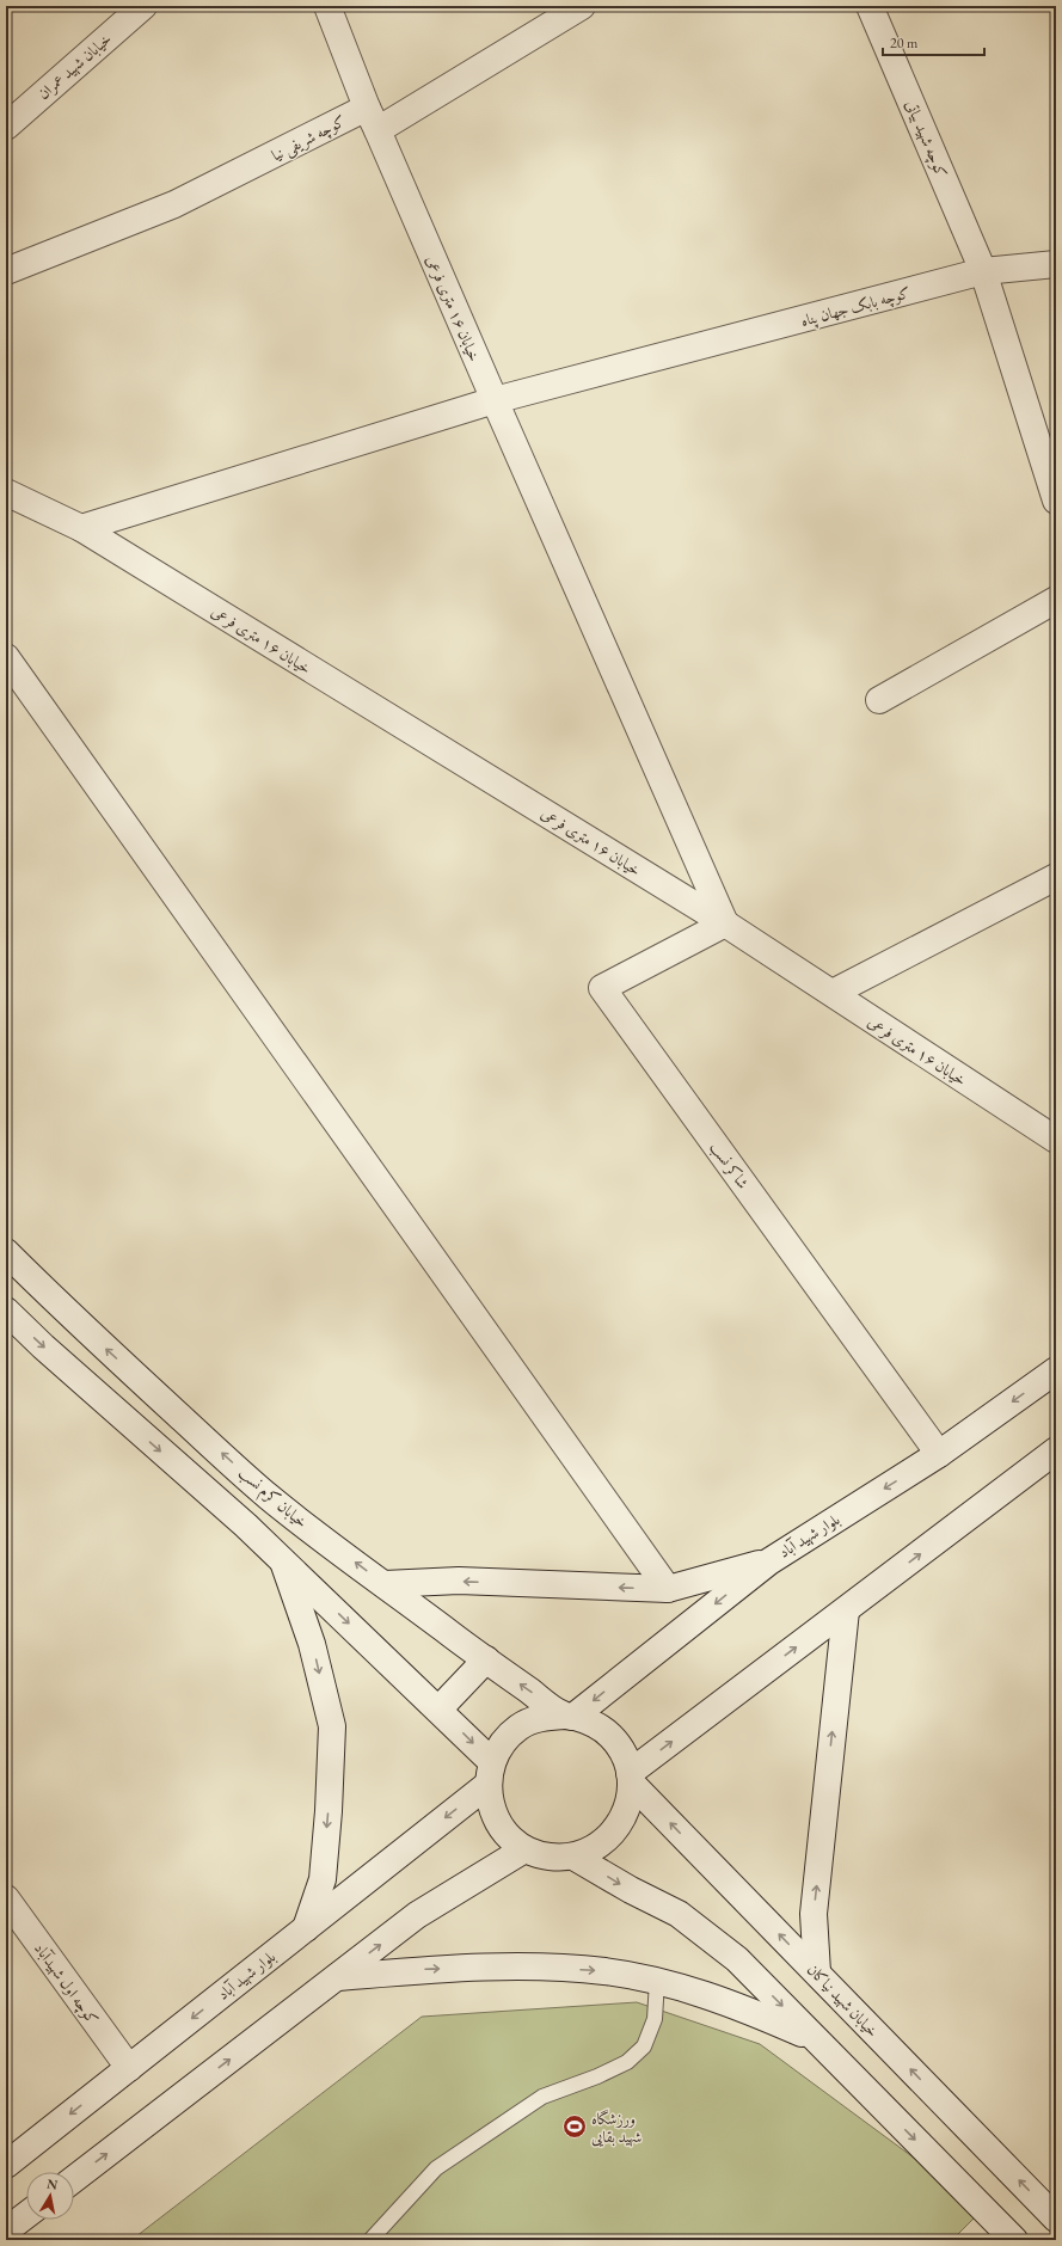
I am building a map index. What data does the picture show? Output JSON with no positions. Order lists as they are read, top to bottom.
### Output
{
  "streets": {
    "main road": [
      "خیابان شهید عمران",
      "کوچه شریفی نیا",
      "کوچه شهید بیاتی",
      "کوچه بابک جهان پناه",
      "خیابان ۱۶ متری فرعی",
      "شاکر نسب",
      "خیابان کرم نسب",
      "بلوار شهید آباد",
      "کوچه اول شهیدآباد",
      "خیابان شهید نیاکان"
    ]
  },
  "crossings": [
    ["کوچه شریفی نیا", "خیابان ۱۶ متری فرعی"],
    ["کوچه شهید بیاتی", "کوچه بابک جهان پناه"],
    ["کوچه بابک جهان پناه", "خیابان ۱۶ متری فرعی"],
    ["خیابان ۱۶ متری فرعی", "شاکر نسب"],
    ["شاکر نسب", "بلوار شهید آباد"],
    ["خیابان کرم نسب", "بلوار شهید آباد"],
    ["خیابان کرم نسب", "خیابان شهید نیاکان"],
    ["بلوار شهید آباد", "کوچه اول شهیدآباد"],
    ["بلوار شهید آباد", "خیابان شهید نیاکان"]
  ],
  "places": {
    "sports": ["ورزشگاه شهید بقایی"]
  },
  "scale_bar": "20 m",
  "north": "top"
}
